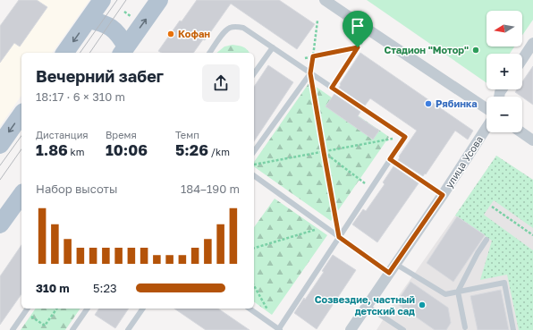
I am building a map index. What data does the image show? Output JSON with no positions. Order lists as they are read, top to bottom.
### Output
{
  "streets": {
    "street": ["улица Усова"]
  },
  "places": [
    "Кофан",
    "Стадион \"Мотор\"",
    "Рябинка",
    "Созвездие, частный детский сад"
  ],
  "north": "left",
  "page": {
    "map_buttons": ["+", "−"],
    "heading": ["Вечерний забег", "18:17 · 6 × 310 m"],
    "stats": [
      ["Дистанция", "1.86 km"],
      ["Время", "10:06"],
      ["Темп", "5:26 /km"]
    ],
    "chart": ["Набор высоты", "184–190 m"],
    "list": [
      {
        "name": "310 m",
        "note": "5:23"
      }
    ]
  }
}
